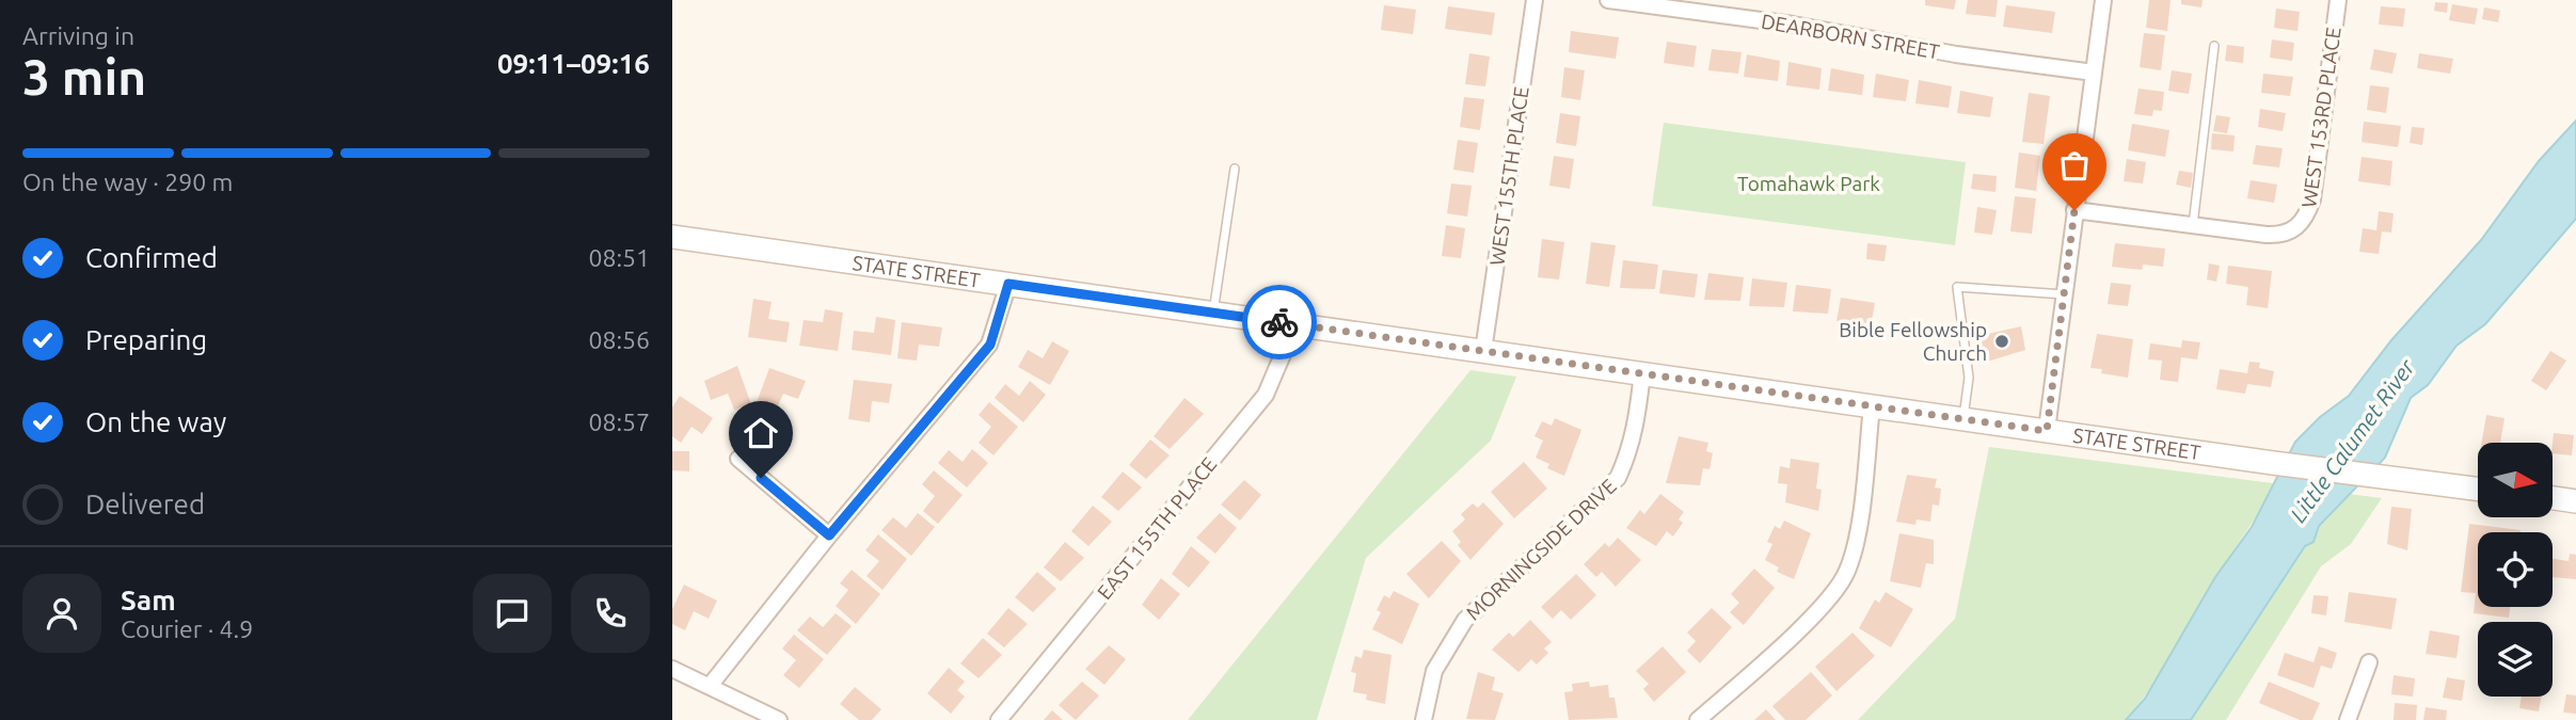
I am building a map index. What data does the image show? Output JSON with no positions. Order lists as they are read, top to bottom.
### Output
{
  "streets": {
    "main road": ["STATE STREET"],
    "street": [
      "DEARBORN STREET",
      "WEST 153RD PLACE",
      "WEST 155TH PLACE",
      "EAST 155TH PLACE",
      "MORNINGSIDE DRIVE"
    ]
  },
  "crossings": [
    ["WEST 155TH PLACE", "STATE STREET"],
    ["STATE STREET", "EAST 155TH PLACE"],
    ["STATE STREET", "MORNINGSIDE DRIVE"]
  ],
  "water": ["Little Calumet River"],
  "parks": ["Tomahawk Park"],
  "places": ["Bible Fellowship Church"],
  "north": "right",
  "page": {
    "heading": ["3 min", "Arriving in", "09:11–09:16"],
    "panel": ["Sam", "Courier · 4.9"],
    "bar": "On the way · 290 m",
    "list": [
      ["Confirmed", "08:51"],
      ["Preparing", "08:56"],
      ["On the way", "08:57"],
      "Delivered"
    ]
  }
}
